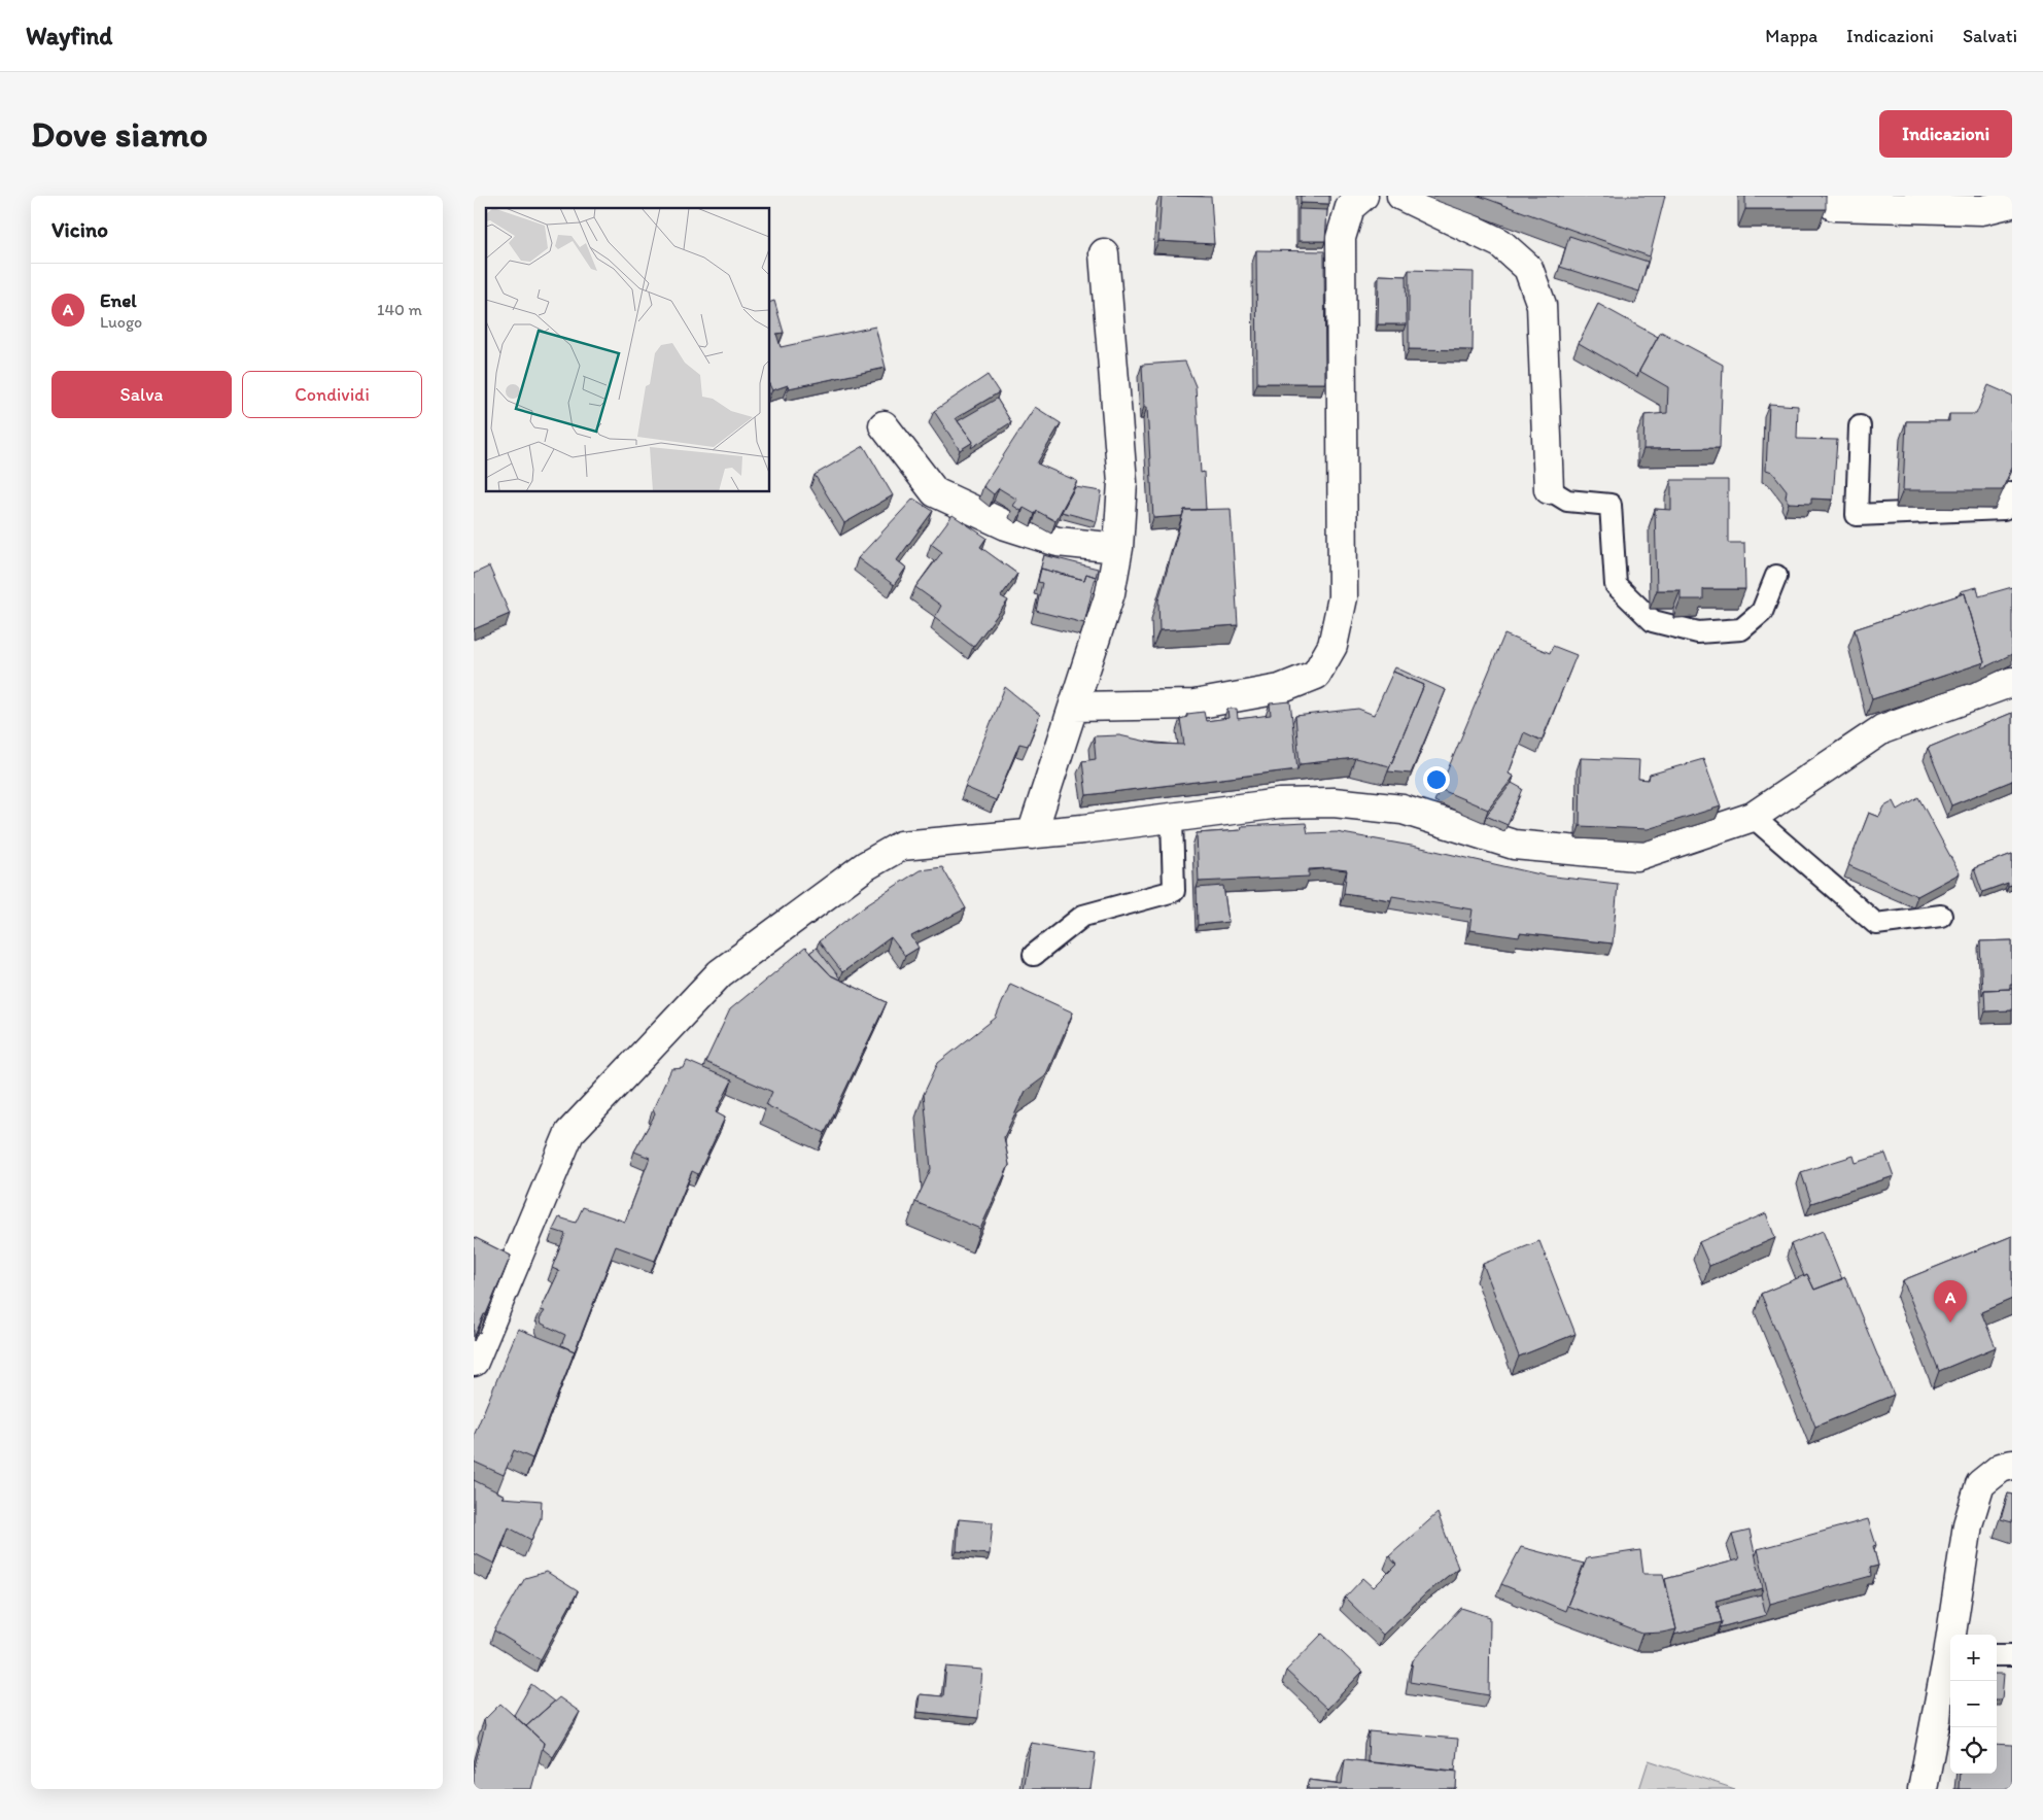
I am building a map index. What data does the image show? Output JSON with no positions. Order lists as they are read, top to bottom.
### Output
{
  "page": {
    "header": "Wayfind",
    "nav": ["Mappa", "Indicazioni", "Salvati"],
    "buttons": [
      "Indicazioni",
      ["Salva", "Condividi"]
    ],
    "title": "Dove siamo",
    "heading": "Vicino",
    "list": [
      {
        "mark": "A",
        "name": "Enel",
        "note": "Luogo",
        "value": "140 m"
      }
    ],
    "pins": "A",
    "map_buttons": ["+", "−"]
  }
}
